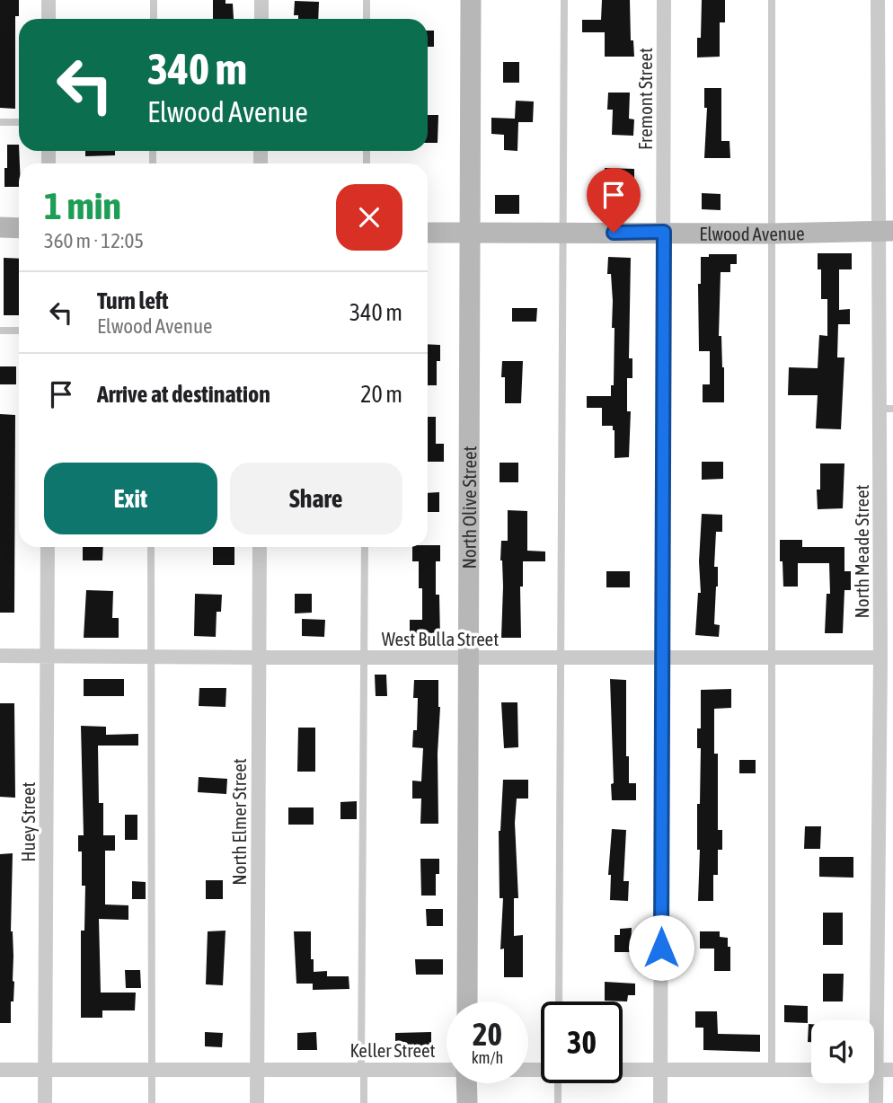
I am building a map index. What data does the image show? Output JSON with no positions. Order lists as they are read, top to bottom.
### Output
{
  "streets": {
    "street": [
      "Fremont Street",
      "Elwood Avenue",
      "North Olive Street",
      "North Meade Street",
      "West Bulla Street",
      "Huey Street",
      "North Elmer Street",
      "Keller Street"
    ]
  },
  "crossings": [
    ["Fremont Street", "Elwood Avenue"],
    ["Fremont Street", "West Bulla Street"],
    ["Fremont Street", "Keller Street"],
    ["Elwood Avenue", "North Olive Street"],
    ["Elwood Avenue", "North Meade Street"],
    ["North Olive Street", "West Bulla Street"],
    ["North Meade Street", "West Bulla Street"],
    ["West Bulla Street", "Huey Street"],
    ["West Bulla Street", "North Elmer Street"],
    ["Huey Street", "Keller Street"],
    ["North Elmer Street", "Keller Street"]
  ],
  "page": {
    "turn": ["340 m", "Elwood Avenue"],
    "heading": ["1 min", "360 m · 12:05"],
    "list": [
      {
        "name": "Turn left",
        "note": "Elwood Avenue",
        "value": "340 m"
      },
      {
        "name": "Arrive at destination",
        "value": "20 m"
      }
    ],
    "buttons": ["Exit", "Share"],
    "speed": "20 km/h",
    "limit": "30"
  }
}
